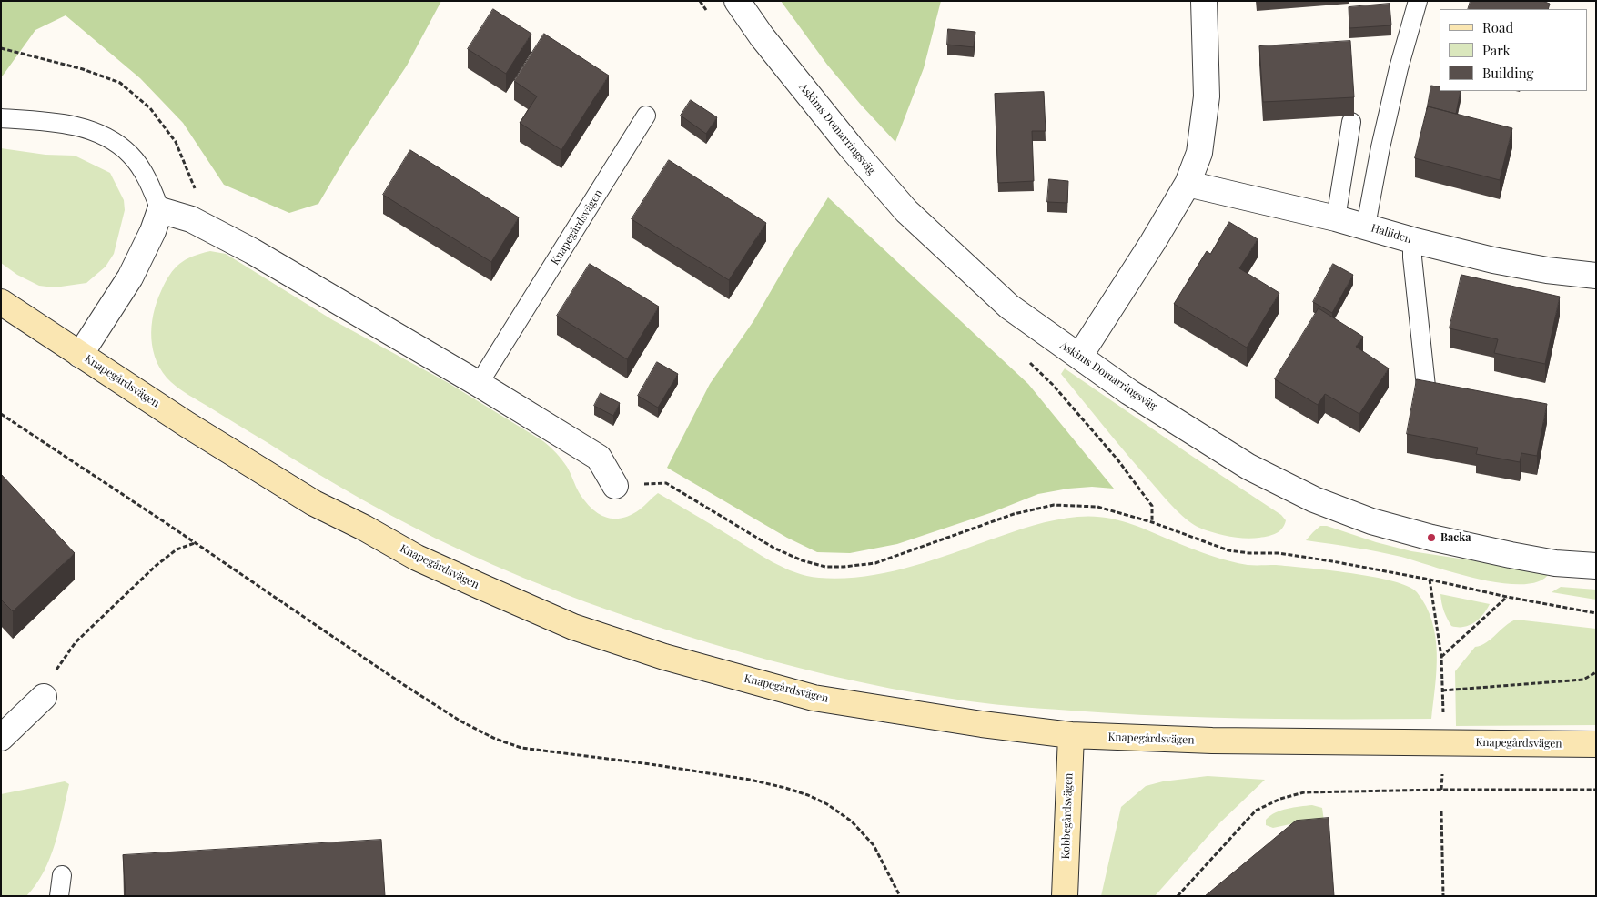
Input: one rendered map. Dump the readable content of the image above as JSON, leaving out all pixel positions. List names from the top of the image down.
{
  "streets": {
    "street": [
      "Askims Domarringsväg",
      "Knapegårdsvägen",
      "Halliden",
      "Kobbegårdsvägen"
    ]
  },
  "crossings": [
    ["Knapegårdsvägen", "Kobbegårdsvägen"]
  ],
  "places": ["Backa"],
  "legend": ["Road", "Park", "Building"]
}
